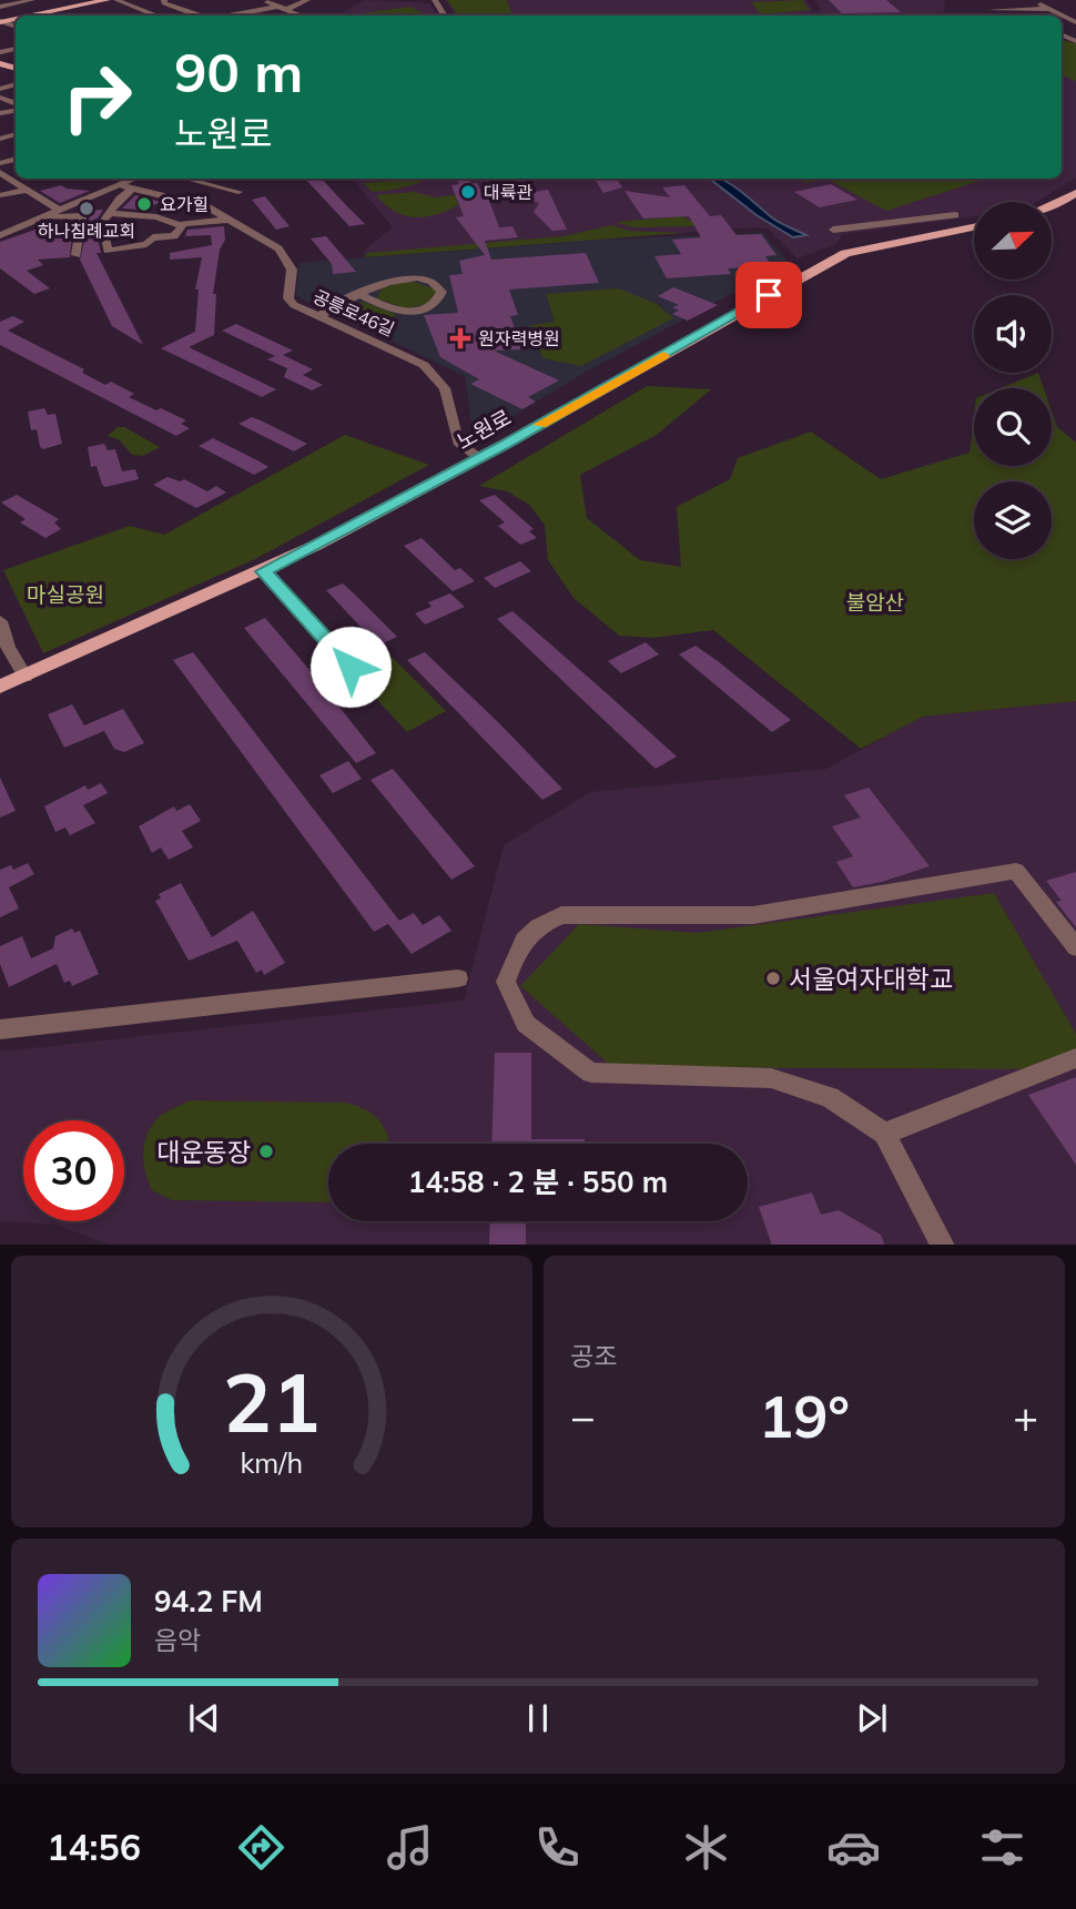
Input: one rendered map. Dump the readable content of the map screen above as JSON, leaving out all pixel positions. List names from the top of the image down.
{
  "streets": {
    "main road": ["노원로"],
    "street": ["공릉로46길"]
  },
  "crossings": [
    ["공릉로46길", "노원로"]
  ],
  "parks": ["마실공원", "불암산"],
  "places": {
    "other": [
      "대륙관",
      "요가힐",
      "하나침례교회",
      "서울여자대학교",
      "대운동장"
    ],
    "health": ["원자력병원"]
  },
  "north": "top right",
  "page": {
    "turn": ["90 m", "노원로"],
    "limit": "30",
    "trip": "14:58 · 2 분 · 550 m",
    "tile": "공조",
    "heat": ["−", "19°", "+"],
    "song": ["94.2 FM", "음악"],
    "tabs": "14:56",
    "gauge": ["21", "km/h"]
  }
}
